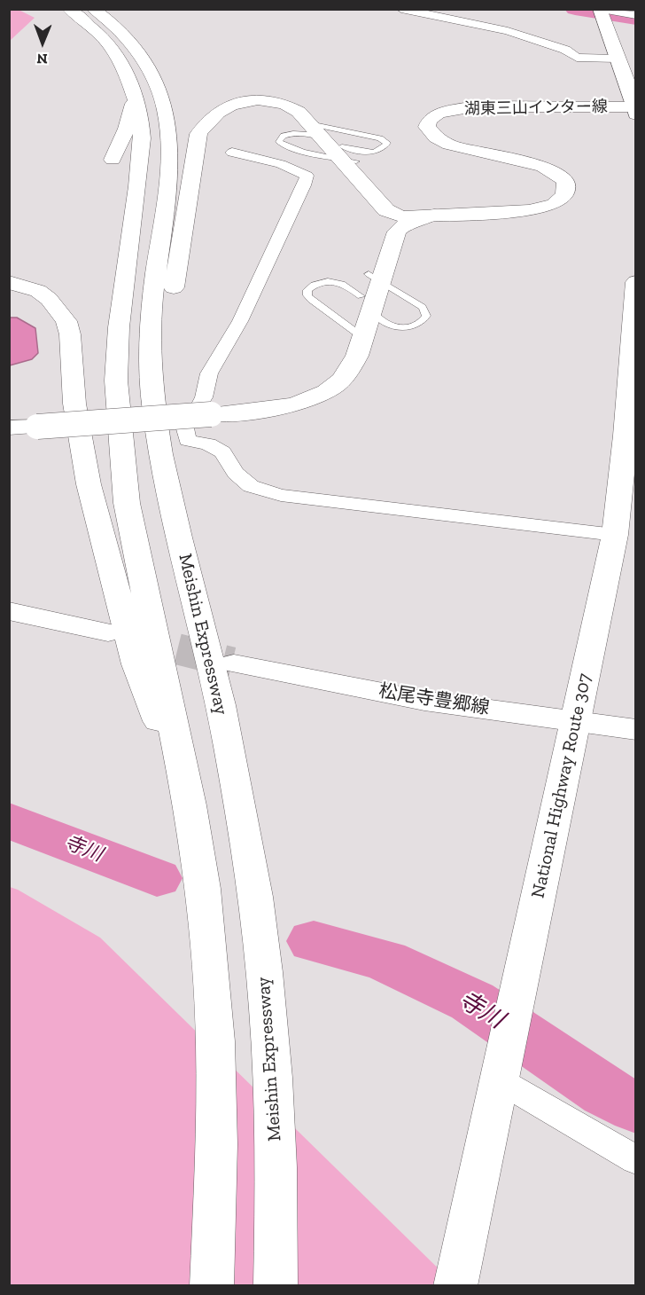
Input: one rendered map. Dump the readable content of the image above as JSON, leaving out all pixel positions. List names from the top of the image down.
{
  "streets": {
    "main road": [
      "湖東三山インター線",
      "Meishin Expressway",
      "松尾寺豊郷線",
      "National Highway Route 307"
    ]
  },
  "crossings": [
    ["松尾寺豊郷線", "National Highway Route 307"]
  ],
  "water": ["寺川"],
  "north": "bottom"
}
